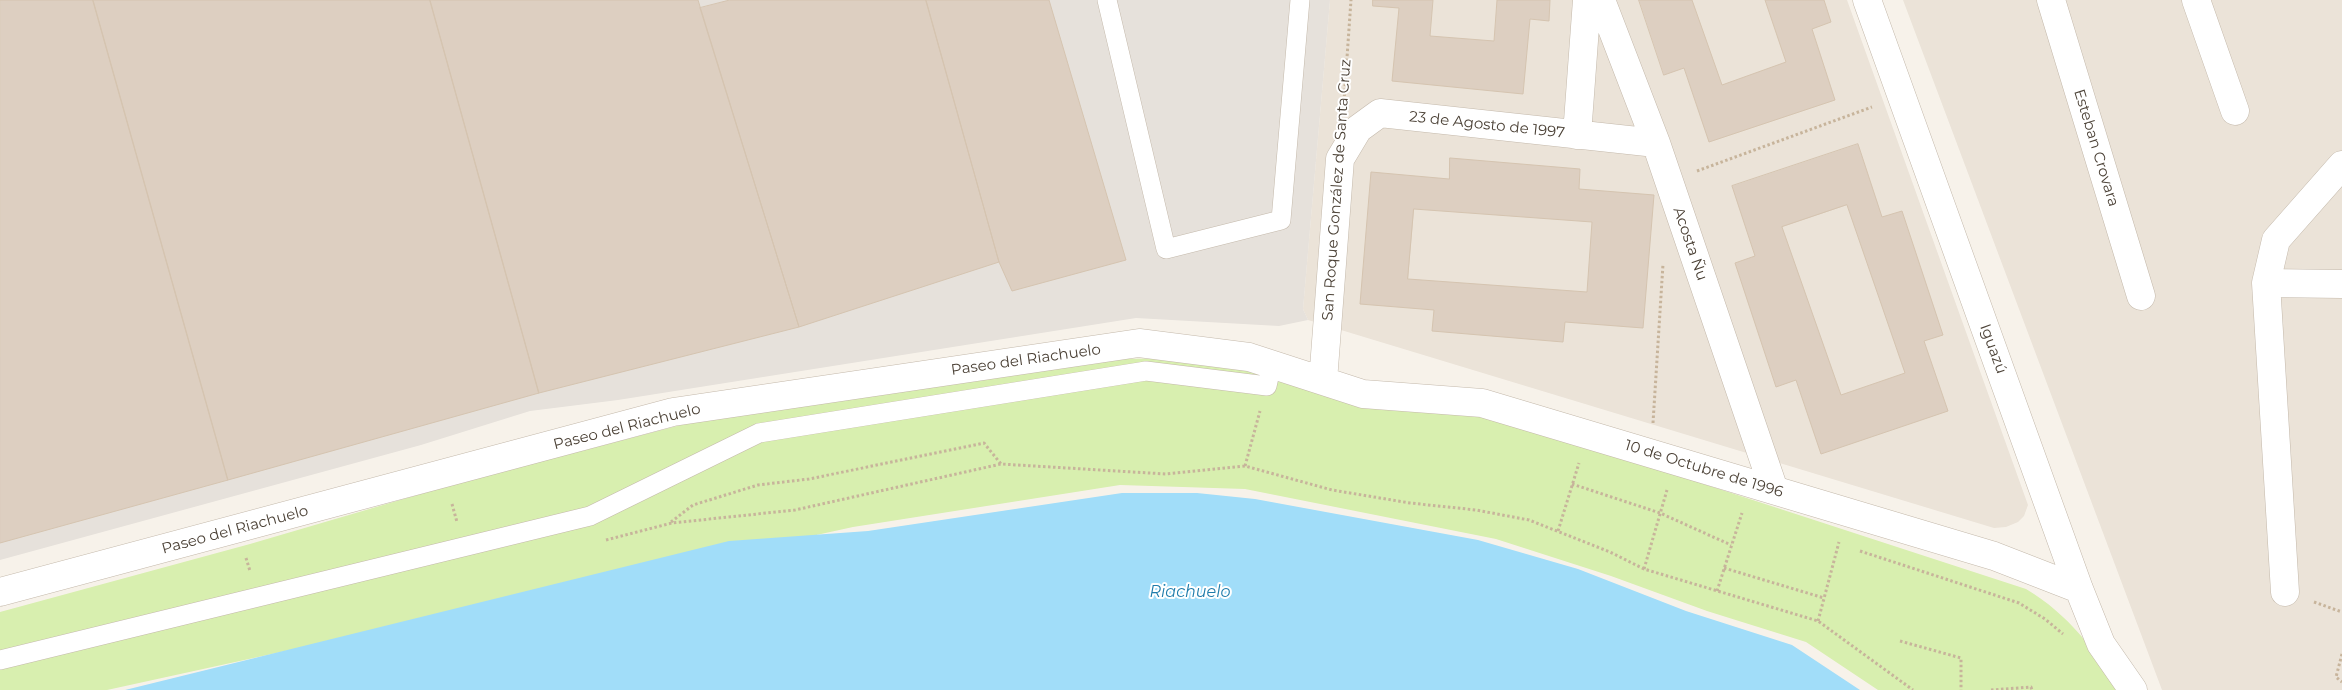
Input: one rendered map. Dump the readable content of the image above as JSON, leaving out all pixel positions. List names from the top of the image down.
{
  "streets": {
    "street": [
      "23 de Agosto de 1997",
      "Esteban Crovara",
      "San Roque González de Santa Cruz",
      "Acosta Ñu",
      "Iguazú",
      "Paseo del Riachuelo",
      "10 de Octubre de 1996"
    ]
  },
  "crossings": [
    ["23 de Agosto de 1997", "San Roque González de Santa Cruz"],
    ["23 de Agosto de 1997", "Acosta Ñu"],
    ["San Roque González de Santa Cruz", "Paseo del Riachuelo"],
    ["San Roque González de Santa Cruz", "10 de Octubre de 1996"],
    ["Acosta Ñu", "10 de Octubre de 1996"],
    ["Iguazú", "10 de Octubre de 1996"],
    ["Paseo del Riachuelo", "10 de Octubre de 1996"]
  ],
  "water": ["Riachuelo"]
}
